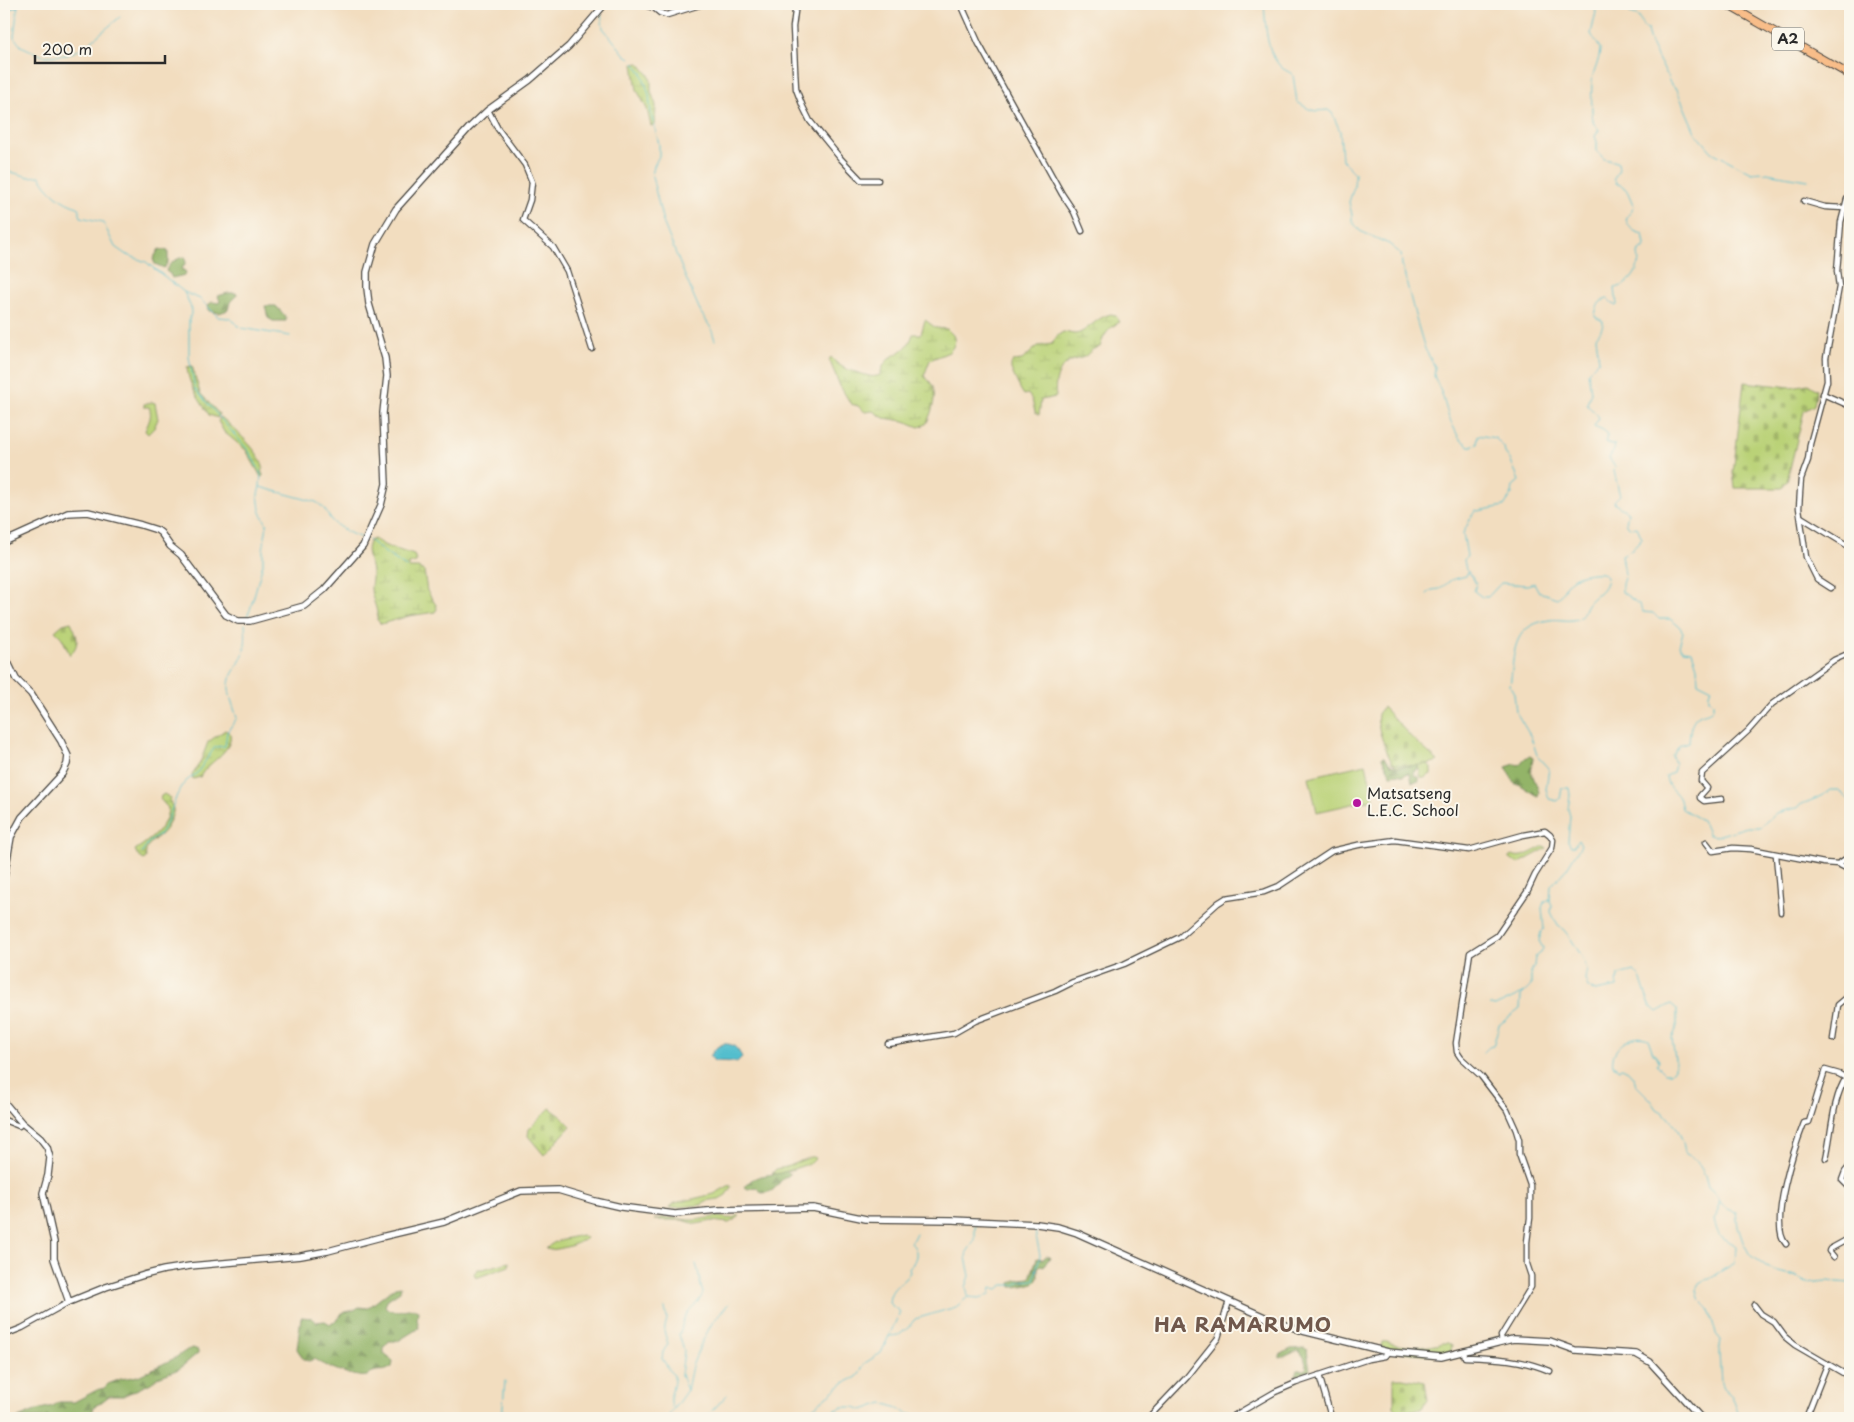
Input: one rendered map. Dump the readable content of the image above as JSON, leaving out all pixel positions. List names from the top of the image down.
{
  "streets": {
    "main road": ["A2"]
  },
  "districts": ["HA RAMARUMO"],
  "places": ["Matsatseng L.E.C. School"],
  "scale_bar": "200 m"
}
